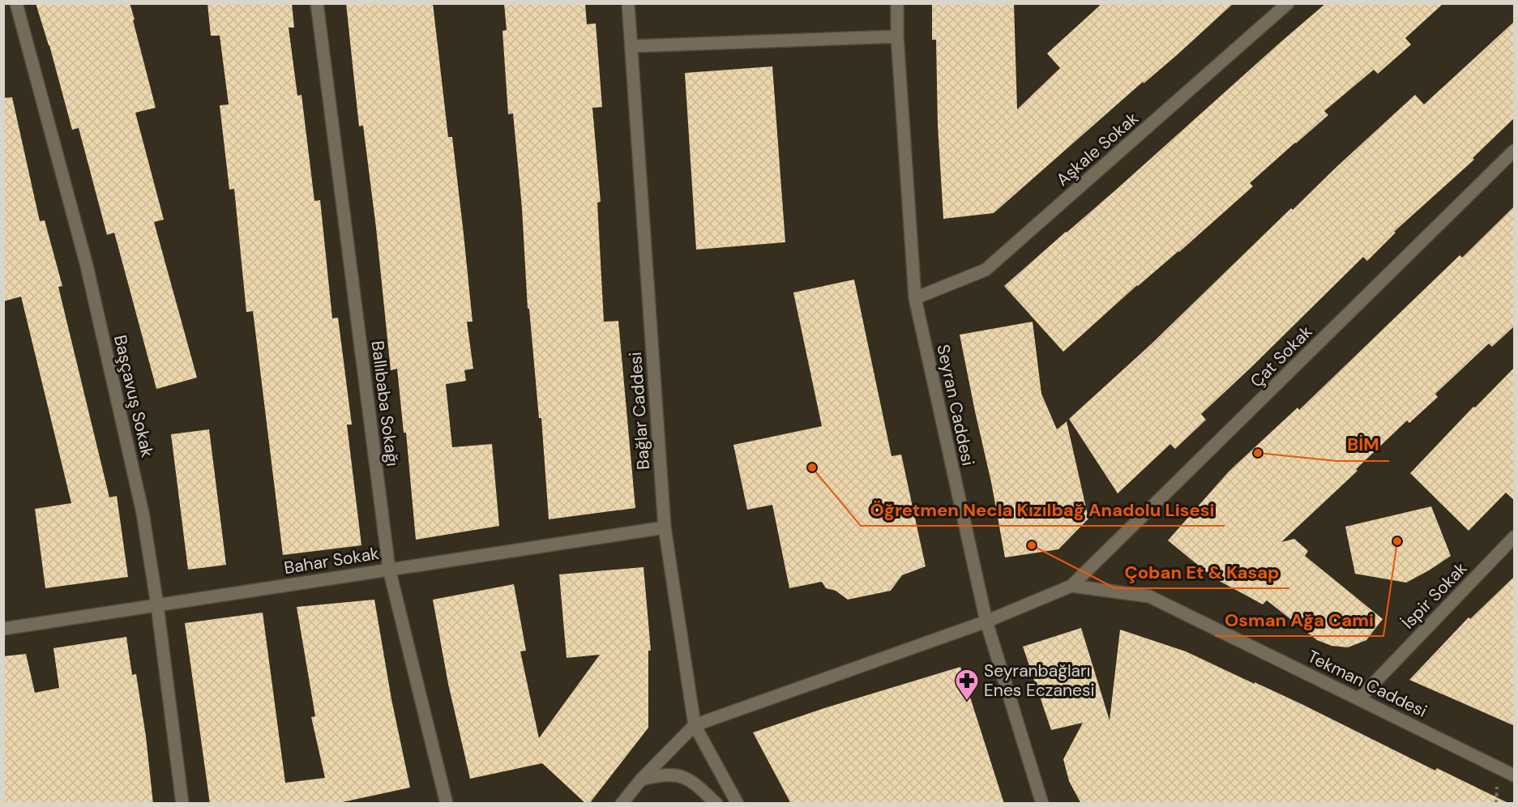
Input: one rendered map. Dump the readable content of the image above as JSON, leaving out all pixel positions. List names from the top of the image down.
{
  "streets": {
    "street": [
      "Aşkale Sokak",
      "Çat Sokak",
      "Başçavuş Sokak",
      "Ballıbaba Sokağı",
      "Seyran Caddesi",
      "Bağlar Caddesi",
      "Bahar Sokak",
      "İspir Sokak",
      "Tekman Caddesi"
    ]
  },
  "crossings": [
    ["Aşkale Sokak", "Seyran Caddesi"],
    ["Çat Sokak", "Tekman Caddesi"],
    ["Başçavuş Sokak", "Bahar Sokak"],
    ["Ballıbaba Sokağı", "Bahar Sokak"],
    ["Bağlar Caddesi", "Bahar Sokak"],
    ["İspir Sokak", "Tekman Caddesi"]
  ],
  "places": {
    "other": [
      "BİM",
      "Öğretmen Necla Kızılbağ Anadolu Lisesi",
      "Osman Ağa Cami",
      "Çoban Et & Kasap"
    ],
    "pharmacy": ["Seyranbağları Enes Eczanesi"]
  }
}
